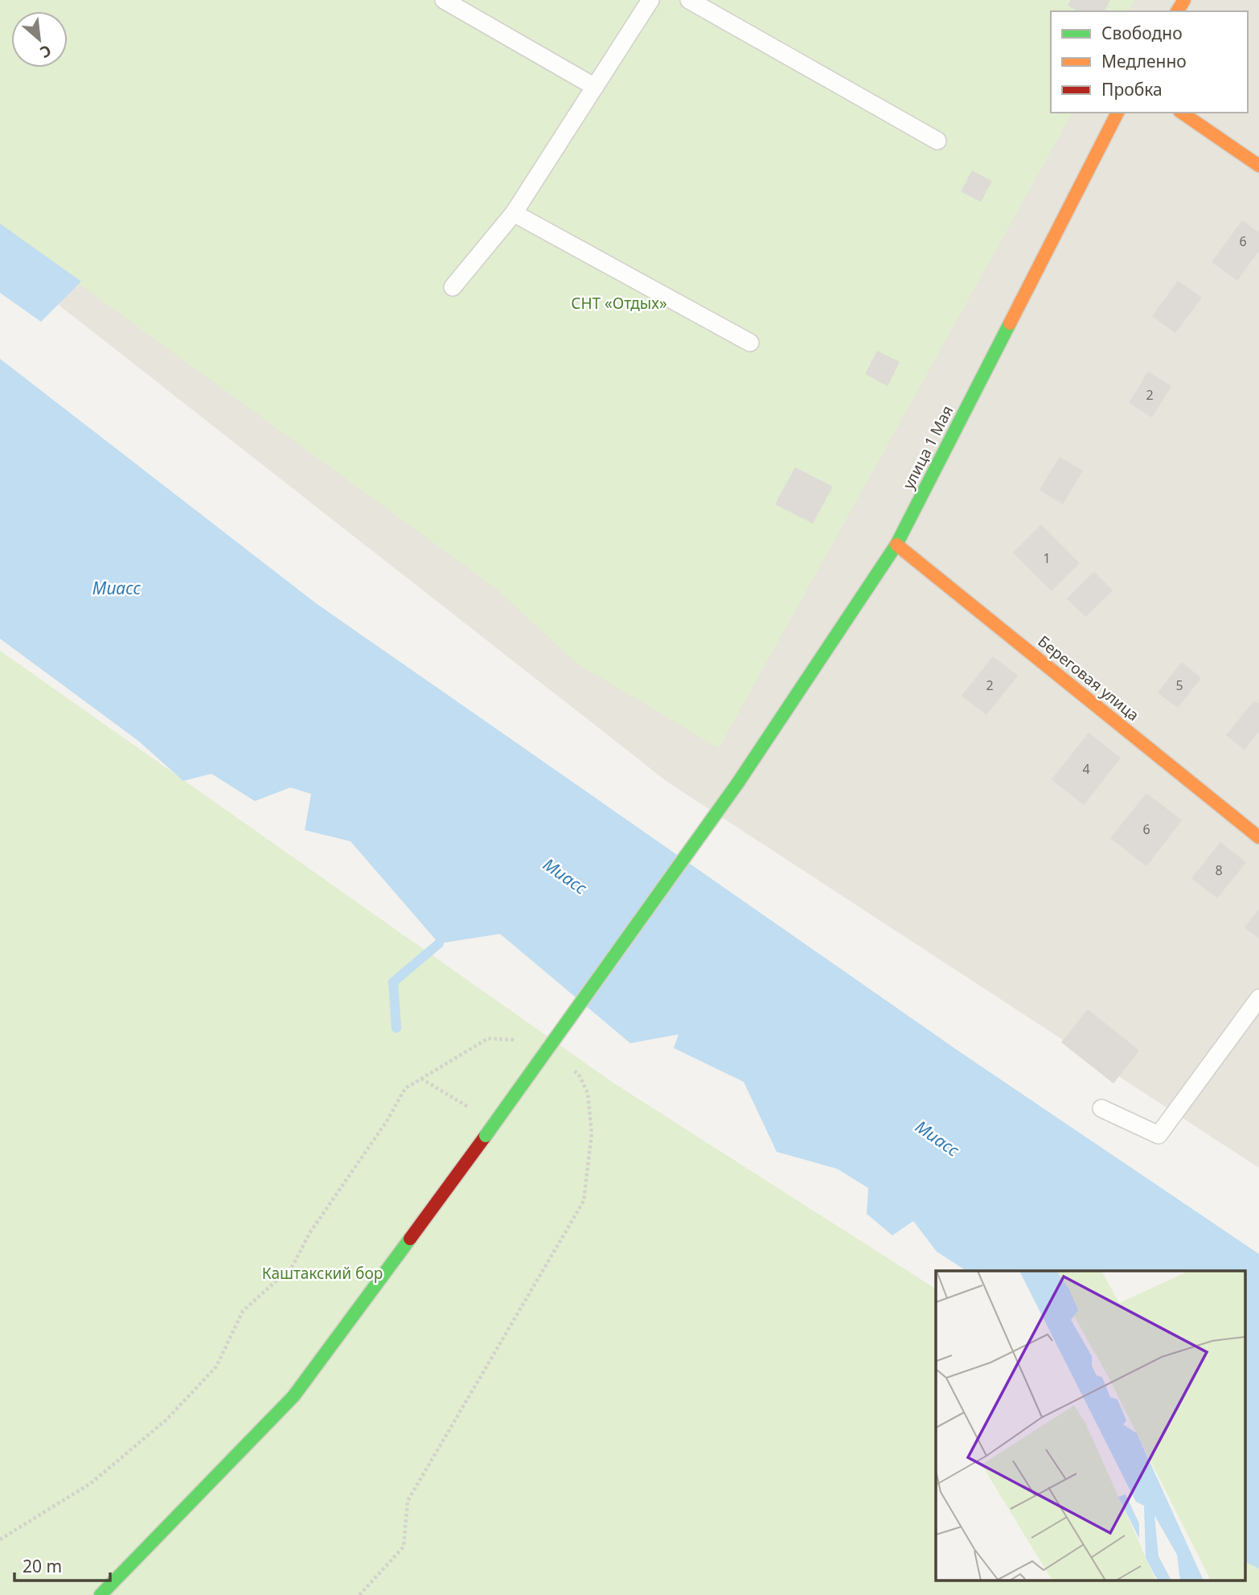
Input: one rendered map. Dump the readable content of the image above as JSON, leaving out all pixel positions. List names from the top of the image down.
{
  "streets": {
    "main road": ["улица 1 Мая", "Береговая улица"]
  },
  "crossings": [
    ["улица 1 Мая", "Береговая улица"]
  ],
  "water": ["Миасс"],
  "parks": ["СНТ «Отдых»", "Каштакский бор"],
  "house_numbers": [
    "6",
    "2",
    "1",
    "2",
    "5",
    "4",
    "6",
    "8"
  ],
  "legend": ["Свободно", "Медленно", "Пробка"],
  "scale_bar": "20 m",
  "north": "bottom right"
}
